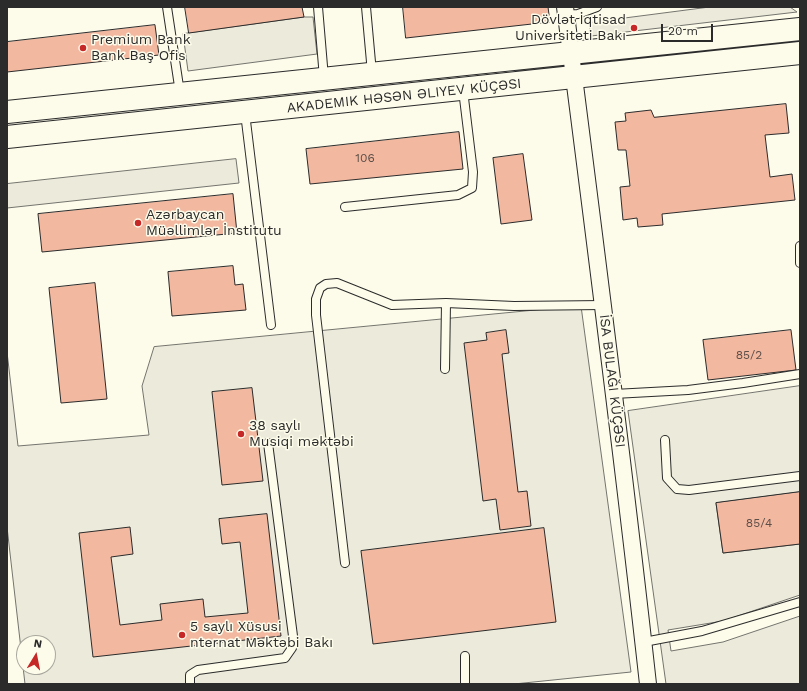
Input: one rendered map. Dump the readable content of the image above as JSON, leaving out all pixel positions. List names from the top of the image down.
{
  "streets": {
    "main road": ["AKADEMIK HƏSƏN ƏLIYEV KÜÇƏSI"]
  },
  "places": [
    "Dövlət İqtisad Universiteti Bakı",
    "Premium Bank Bank Baş Ofis",
    "Azərbaycan Müəllimlər İnstitutu",
    "38 saylı Musiqi məktəbi",
    "5 saylı Xüsusi nternat Məktəbi Bakı"
  ],
  "house_numbers": ["106", "85/2", "85/4"],
  "scale_bar": "20 m",
  "north": "top"
}
